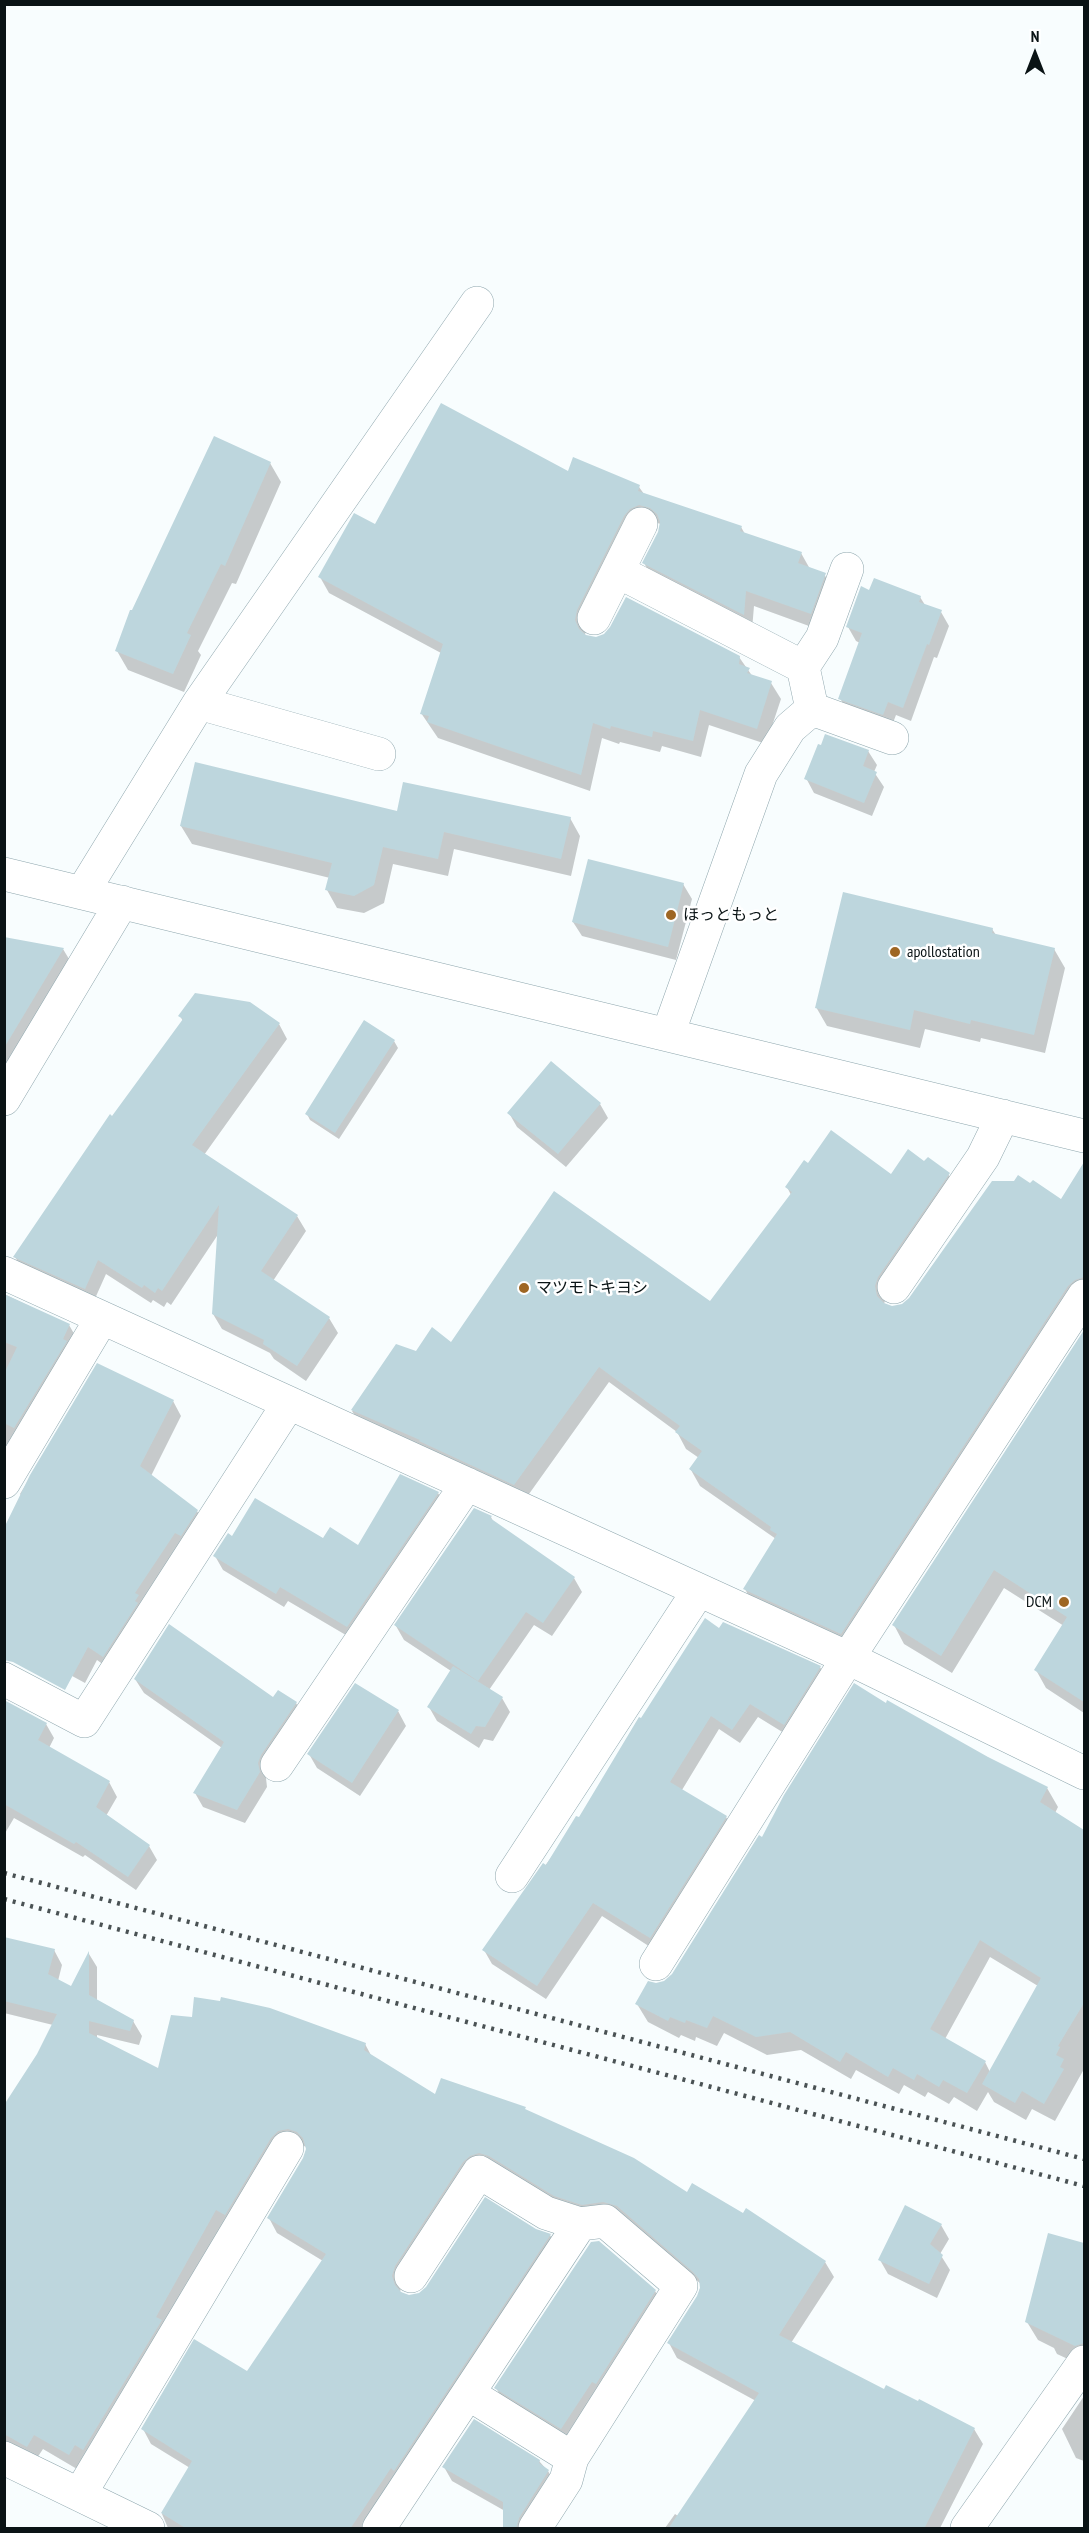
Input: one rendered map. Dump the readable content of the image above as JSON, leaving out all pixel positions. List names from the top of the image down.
{
  "places": [
    "ほっともっと",
    "apollostation",
    "マツモトキヨシ",
    "DCM"
  ],
  "north": "top"
}
